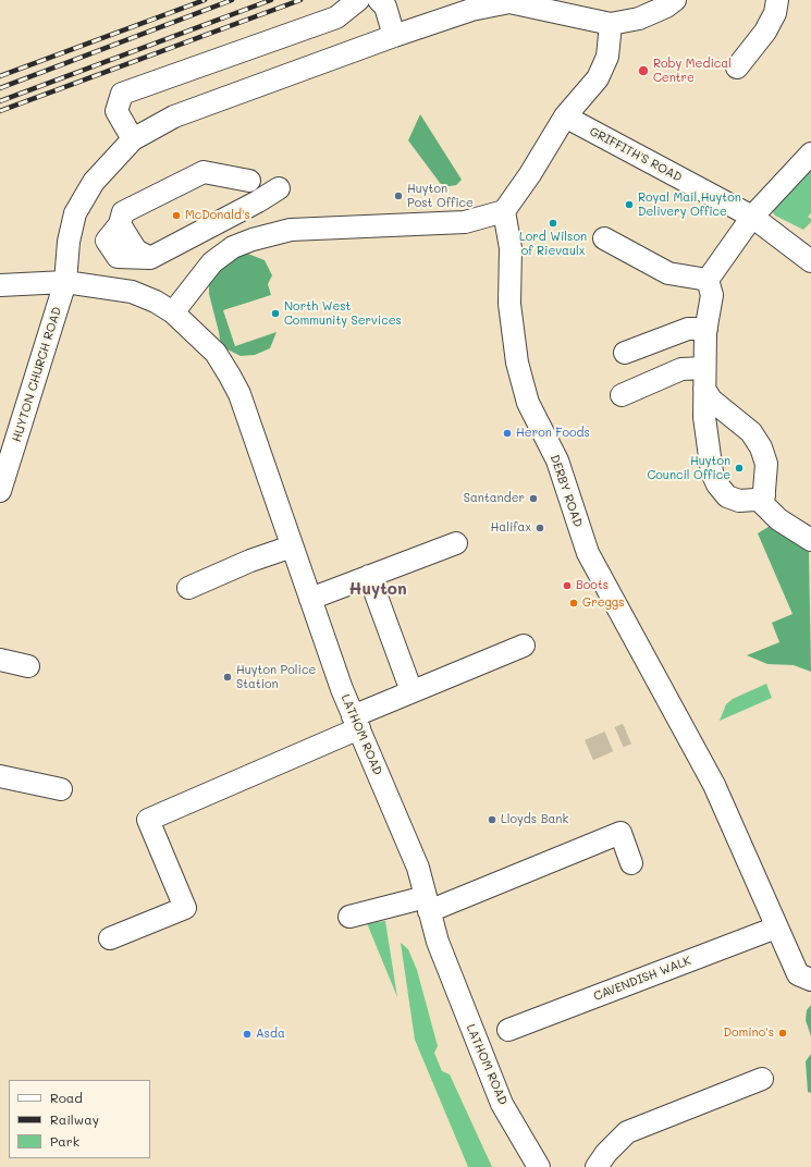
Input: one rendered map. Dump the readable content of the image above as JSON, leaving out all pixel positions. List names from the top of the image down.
{
  "streets": {
    "street": [
      "GRIFFITH'S ROAD",
      "HUYTON CHURCH ROAD",
      "DERBY ROAD",
      "LATHOM ROAD",
      "CAVENDISH WALK"
    ]
  },
  "crossings": [
    ["HUYTON CHURCH ROAD", "LATHOM ROAD"],
    ["DERBY ROAD", "CAVENDISH WALK"]
  ],
  "districts": ["Huyton"],
  "places": [
    "Roby Medical Centre",
    "Huyton Post Office",
    "Royal Mail Huyton Delivery Office",
    "McDonald's",
    "Lord Wilson of Rievaulx",
    "North West Community Services",
    "Heron Foods",
    "Huyton Council Office",
    "Santander",
    "Halifax",
    "Boots",
    "Greggs",
    "Huyton Police Station",
    "Lloyds Bank",
    "Domino's",
    "Asda"
  ],
  "legend": ["Road", "Railway", "Park"]
}
